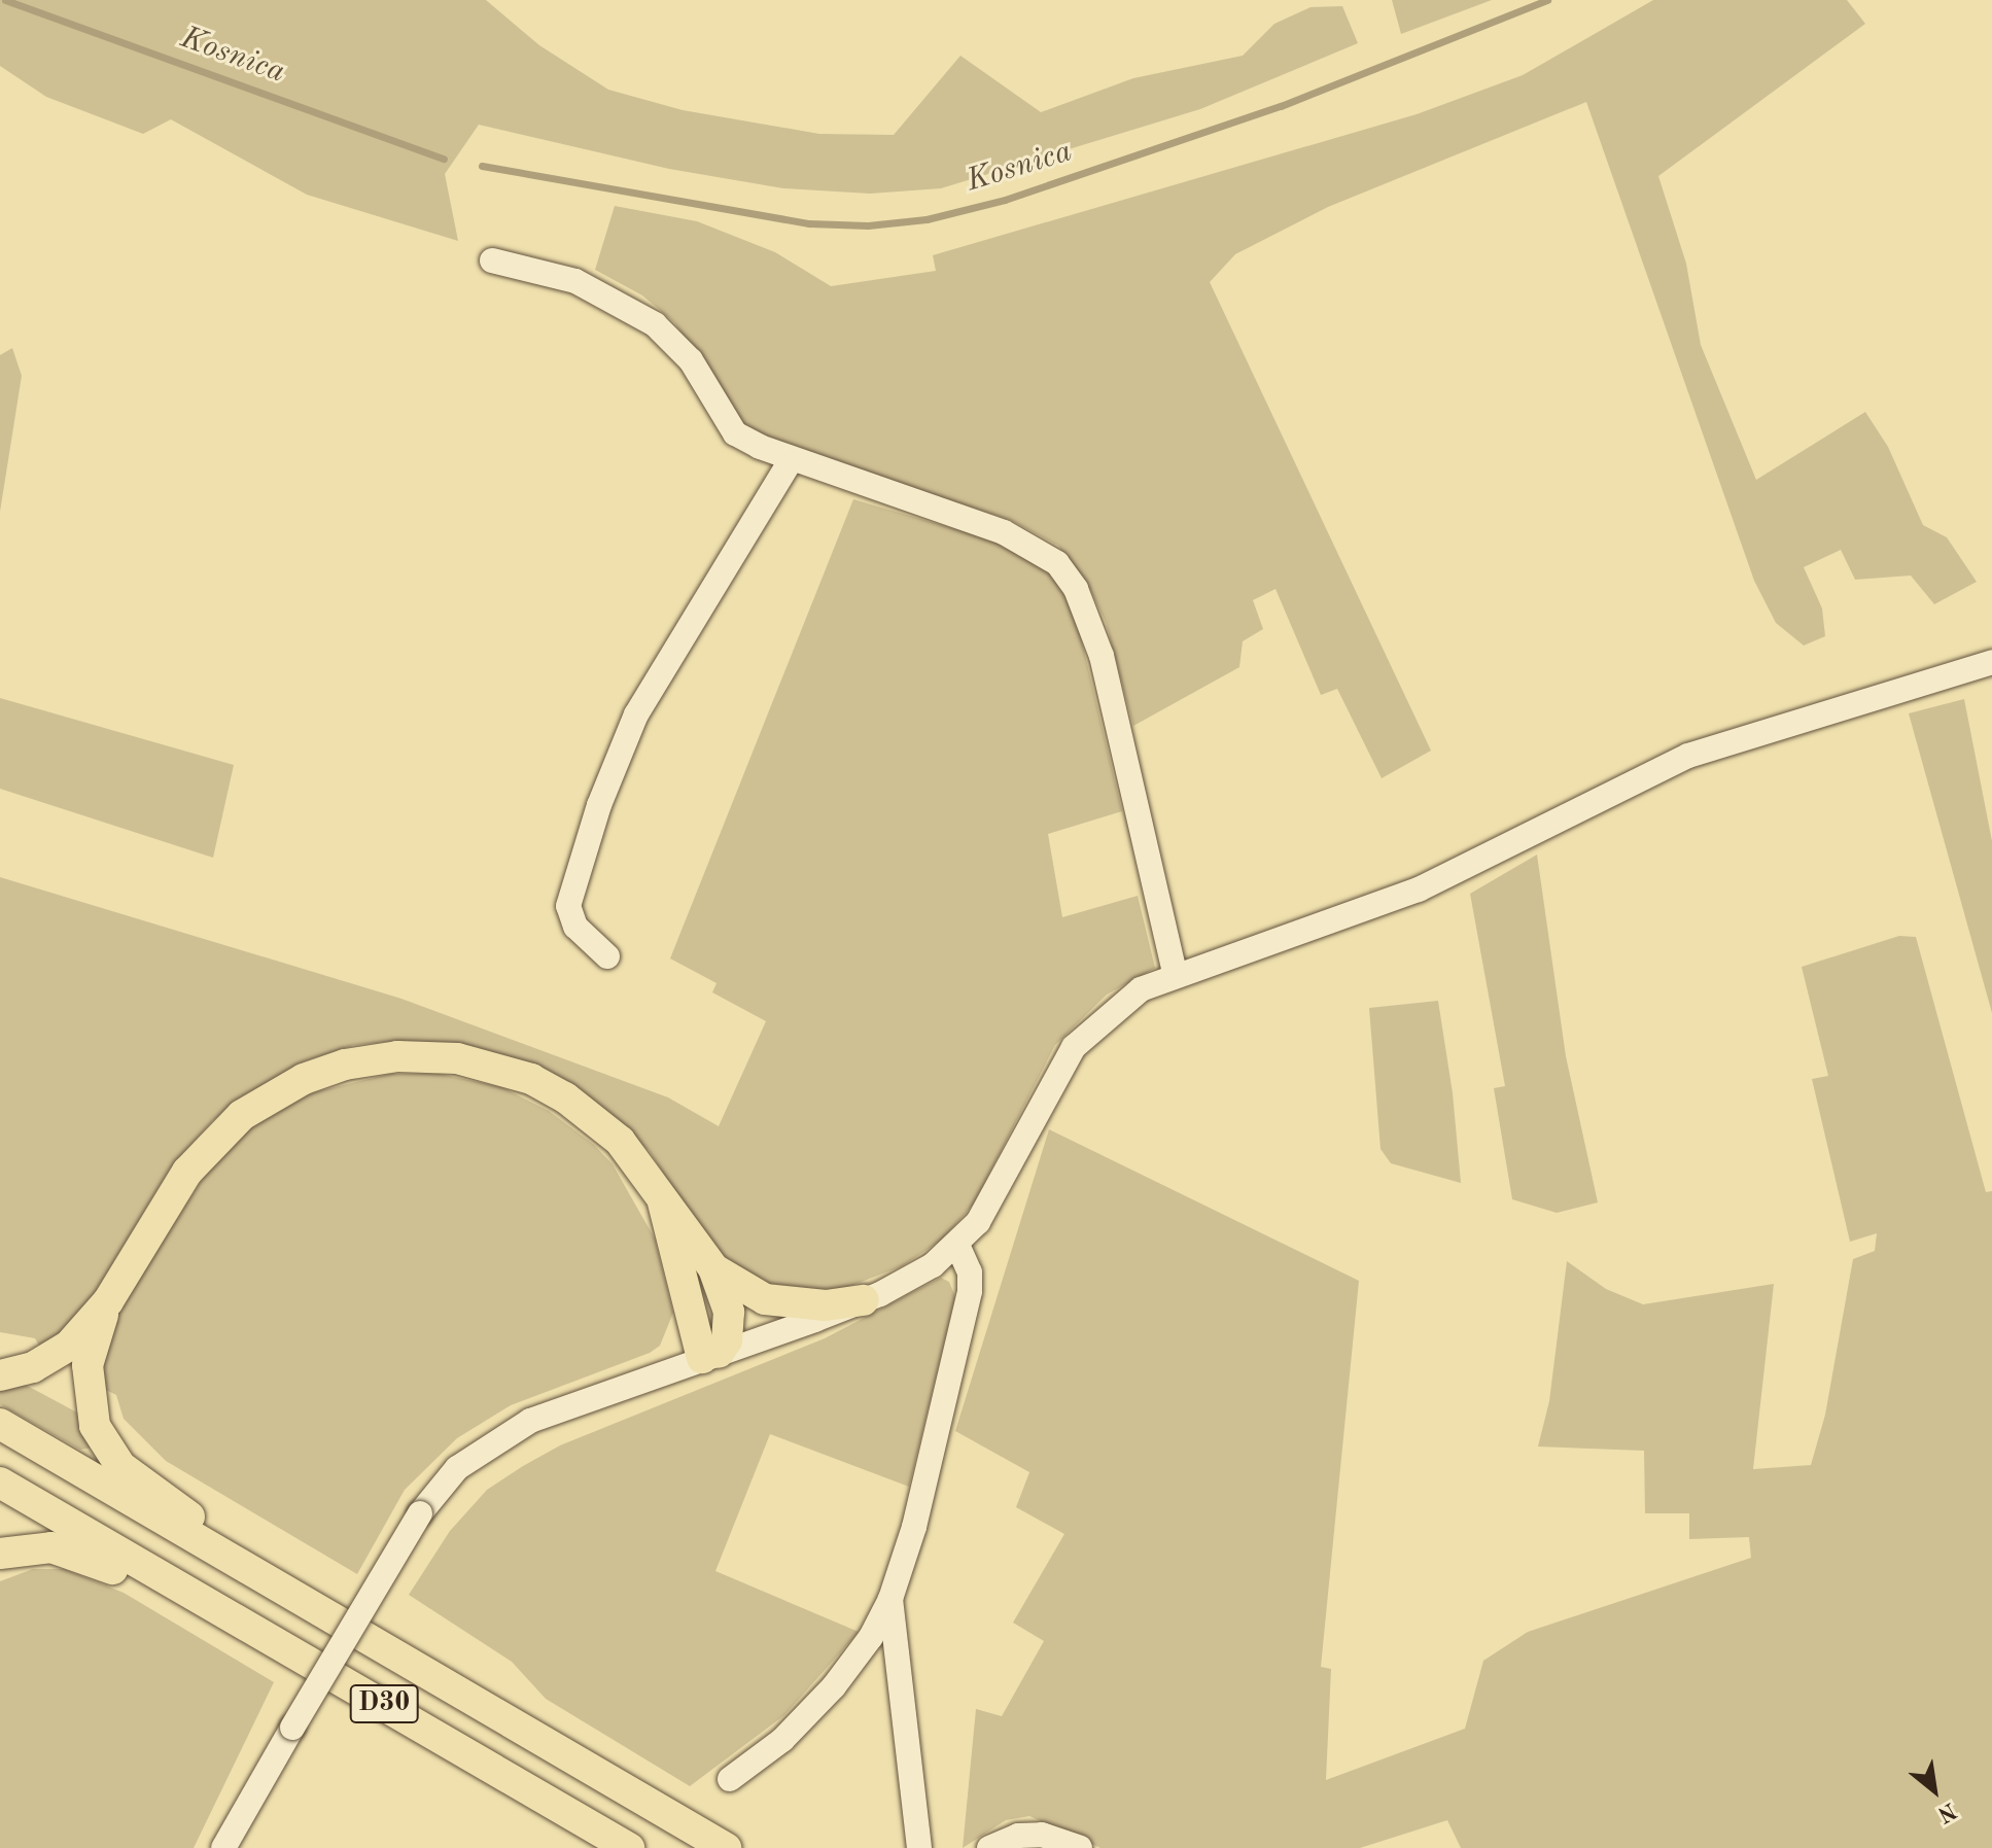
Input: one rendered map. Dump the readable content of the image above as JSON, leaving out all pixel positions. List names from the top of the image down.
{
  "streets": {
    "main road": ["D30"]
  },
  "water": ["Kosnica"],
  "north": "bottom right"
}
